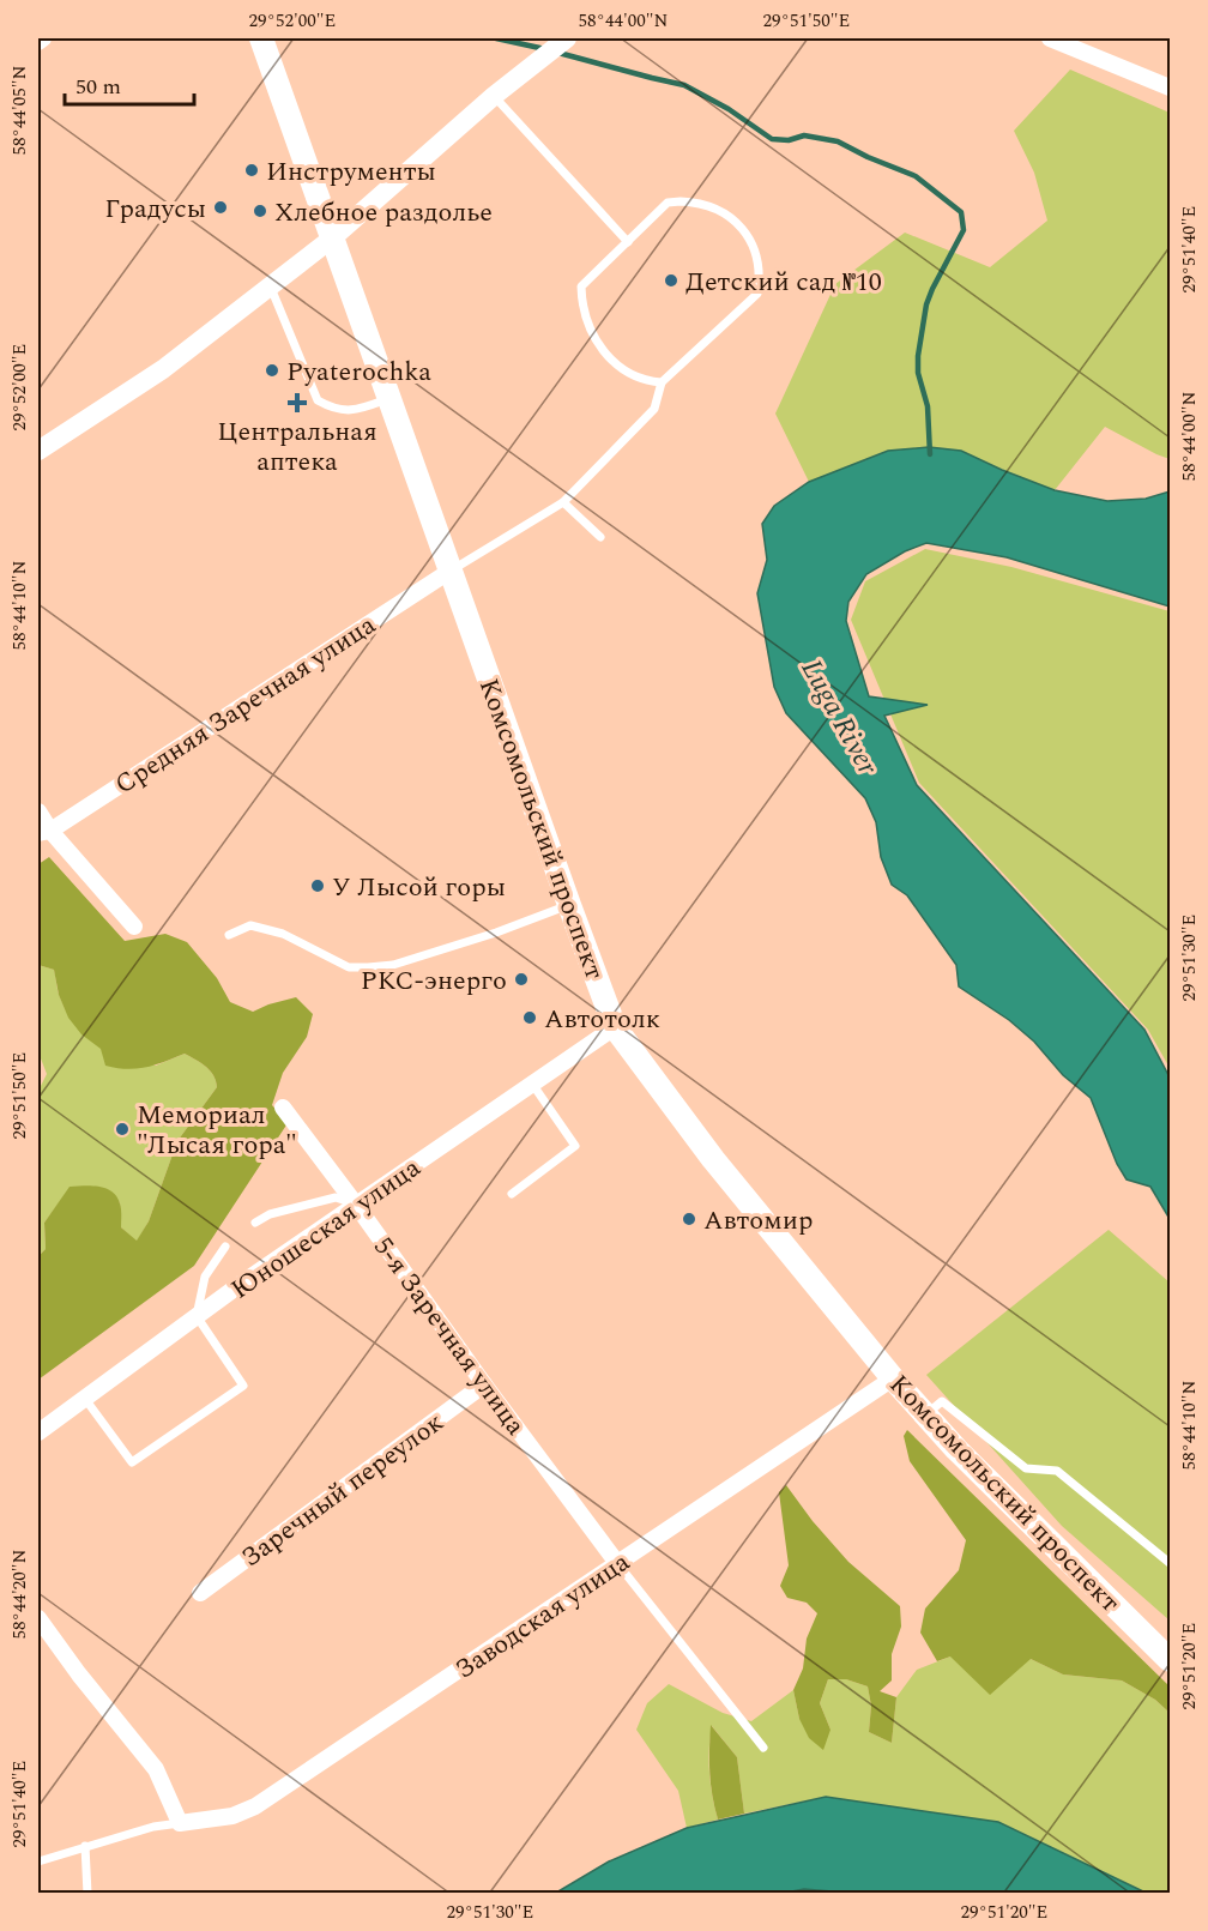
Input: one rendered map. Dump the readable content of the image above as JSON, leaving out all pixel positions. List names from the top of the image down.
{
  "streets": {
    "main road": ["Комсомольский проспект"],
    "street": [
      "Средняя Заречная улица",
      "Юношеская улица",
      "5-я Заречная улица",
      "Заречный переулок",
      "Заводская улица"
    ]
  },
  "crossings": [
    ["Средняя Заречная улица", "Комсомольский проспект"],
    ["Комсомольский проспект", "Юношеская улица"],
    ["Комсомольский проспект", "Заводская улица"],
    ["Юношеская улица", "5-я Заречная улица"],
    ["5-я Заречная улица", "Заречный переулок"],
    ["5-я Заречная улица", "Заводская улица"]
  ],
  "water": ["Luga River"],
  "places": {
    "other": [
      "Инструменты",
      "Градусы",
      "Хлебное раздолье",
      "Детский сад №10",
      "Pyaterochka",
      "У Лысой горы",
      "РКС-энерго",
      "Автотолк",
      "Мемориал \"Лысая гора\"",
      "Автомир"
    ],
    "health": ["Центральная аптека"]
  },
  "scale_bar": "50 m",
  "coordinates": [
    "29°52'00\"E",
    "58°44'00\"N",
    "29°51'50\"E",
    "58°44'05\"N",
    "29°51'40\"E",
    "58°44'10\"N",
    "29°51'30\"E",
    "58°44'20\"N",
    "29°51'20\"E"
  ]
}
